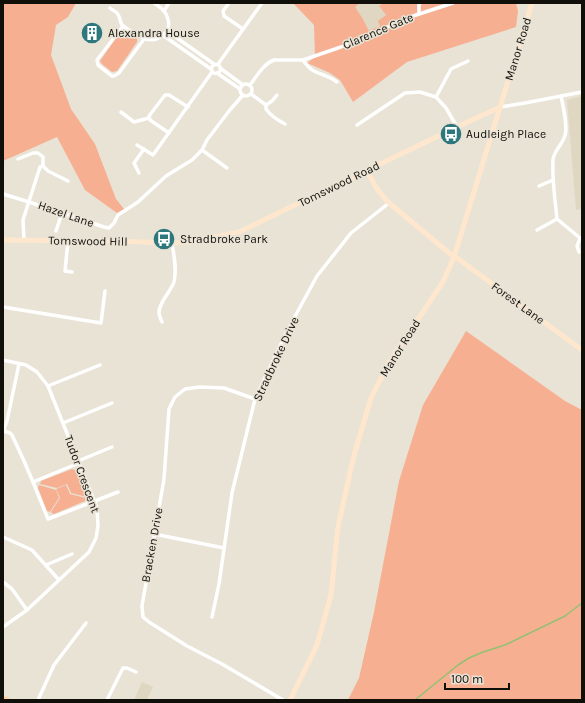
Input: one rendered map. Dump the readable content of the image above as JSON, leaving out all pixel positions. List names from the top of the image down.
{
  "streets": {
    "street": [
      "Clarence Gate",
      "Manor Road",
      "Tomswood Road",
      "Hazel Lane",
      "Tomswood Hill",
      "Forest Lane",
      "Stradbroke Drive",
      "Tudor Crescent",
      "Bracken Drive"
    ]
  },
  "crossings": [
    ["Manor Road", "Tomswood Road"],
    ["Manor Road", "Forest Lane"],
    ["Tomswood Road", "Tomswood Hill"],
    ["Tomswood Road", "Forest Lane"],
    ["Forest Lane", "Stradbroke Drive"],
    ["Stradbroke Drive", "Bracken Drive"]
  ],
  "places": {
    "building": ["Alexandra House"],
    "bus stop": ["Audleigh Place", "Stradbroke Park"]
  },
  "scale_bar": "100 m"
}
